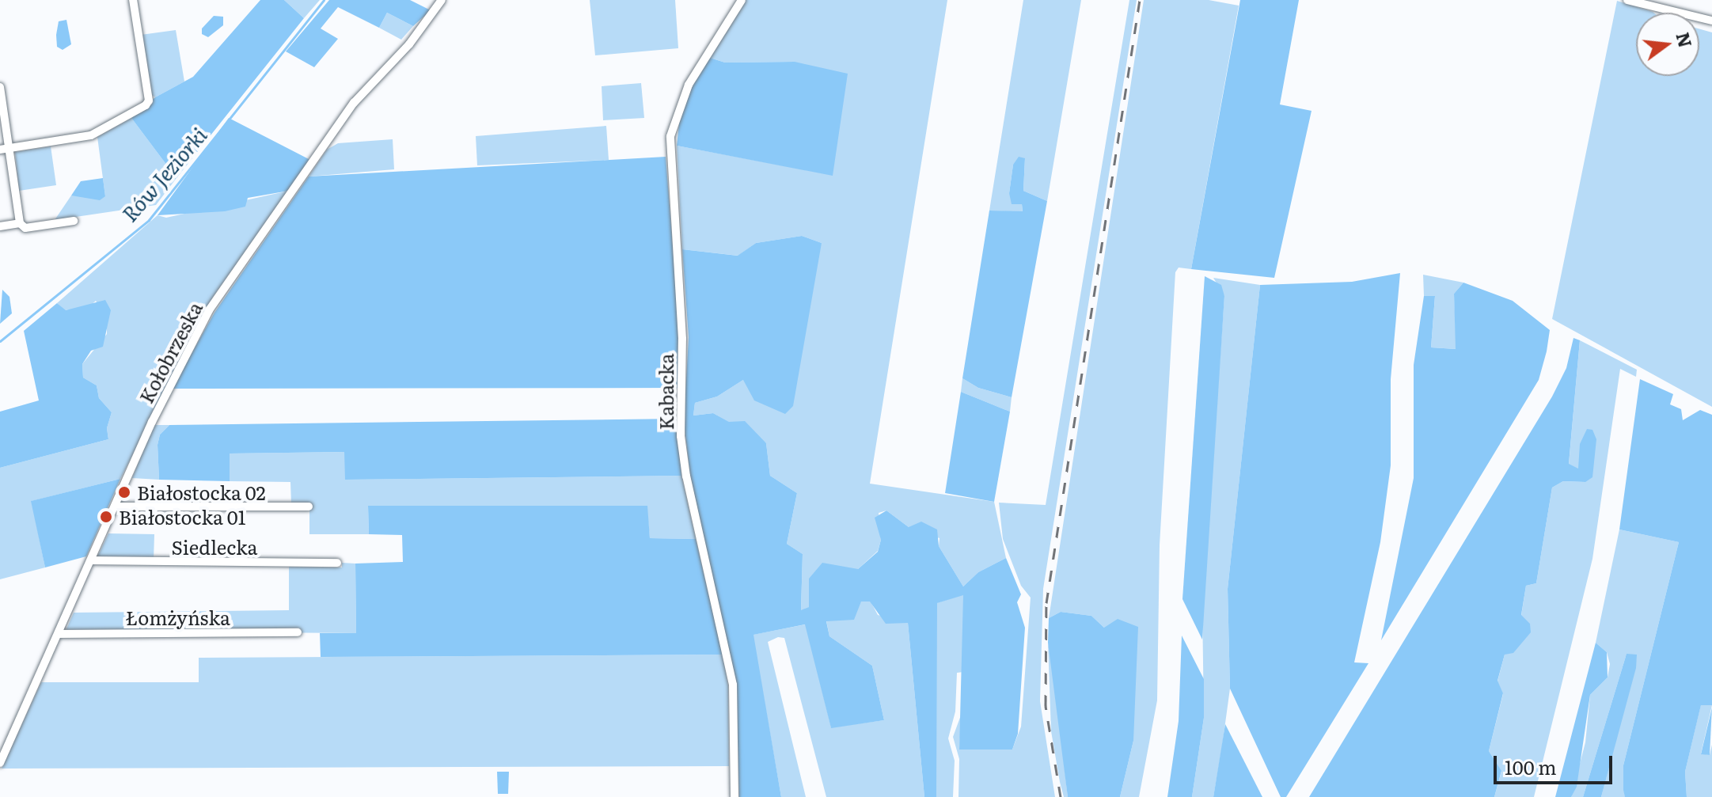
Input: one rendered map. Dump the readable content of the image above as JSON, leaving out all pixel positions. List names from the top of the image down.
{
  "streets": {
    "street": [
      "Kołobrzeska",
      "Kabacka",
      "Siedlecka",
      "Łomżyńska"
    ]
  },
  "crossings": [
    ["Kołobrzeska", "Siedlecka"],
    ["Kołobrzeska", "Łomżyńska"]
  ],
  "water": ["Rów Jeziorki"],
  "places": ["Białostocka 02", "Białostocka 01"],
  "scale_bar": "100 m",
  "north": "right"
}
